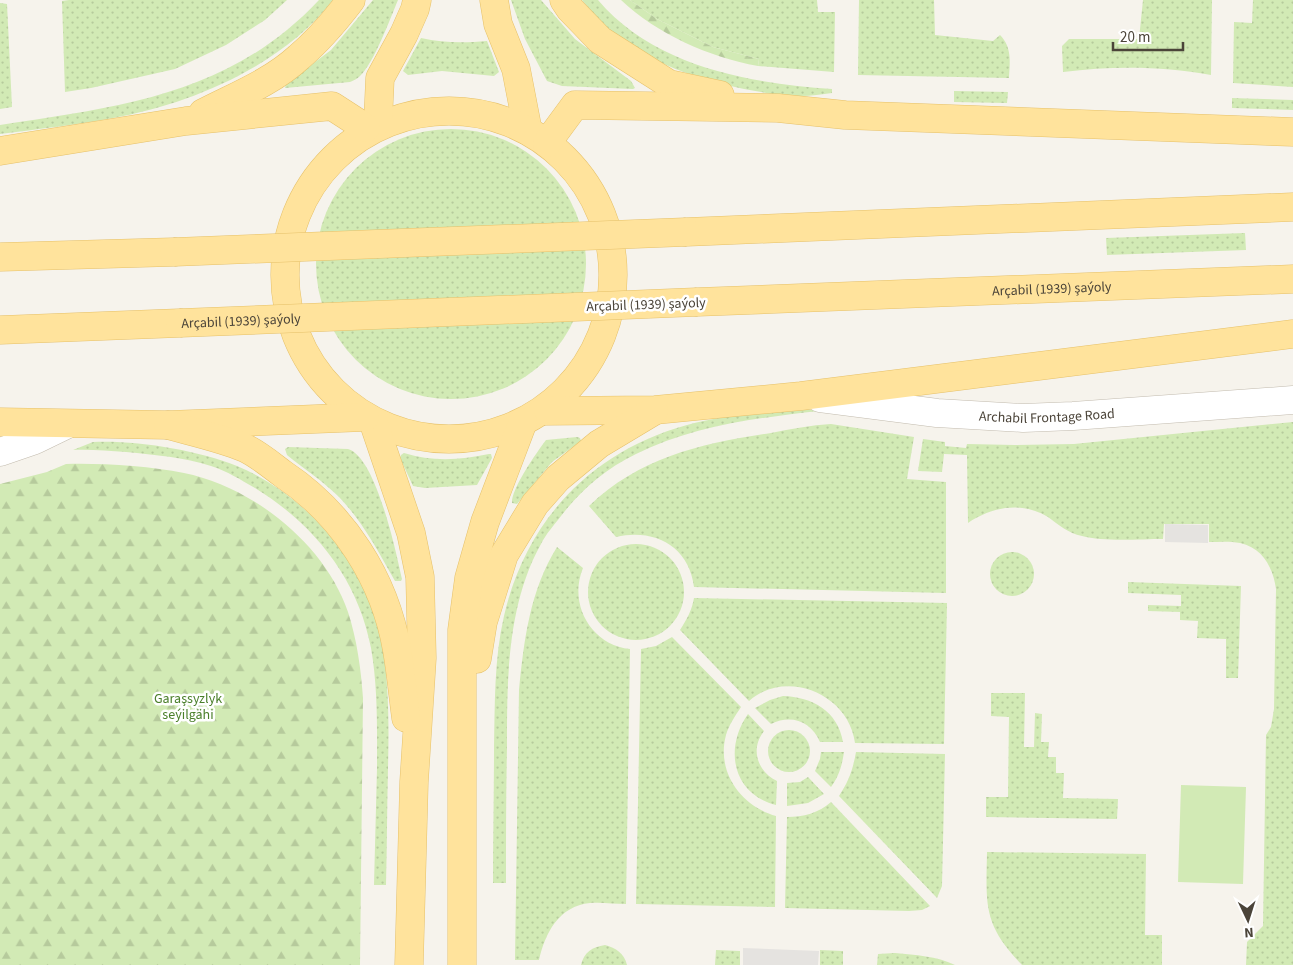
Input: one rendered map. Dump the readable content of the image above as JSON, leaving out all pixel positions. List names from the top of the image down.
{
  "streets": {
    "main road": ["Arçabil (1939) şaýoly"],
    "street": ["Archabil Frontage Road"]
  },
  "parks": ["Garaşsyzlyk seýilgähi"],
  "scale_bar": "20 m",
  "north": "bottom"
}
